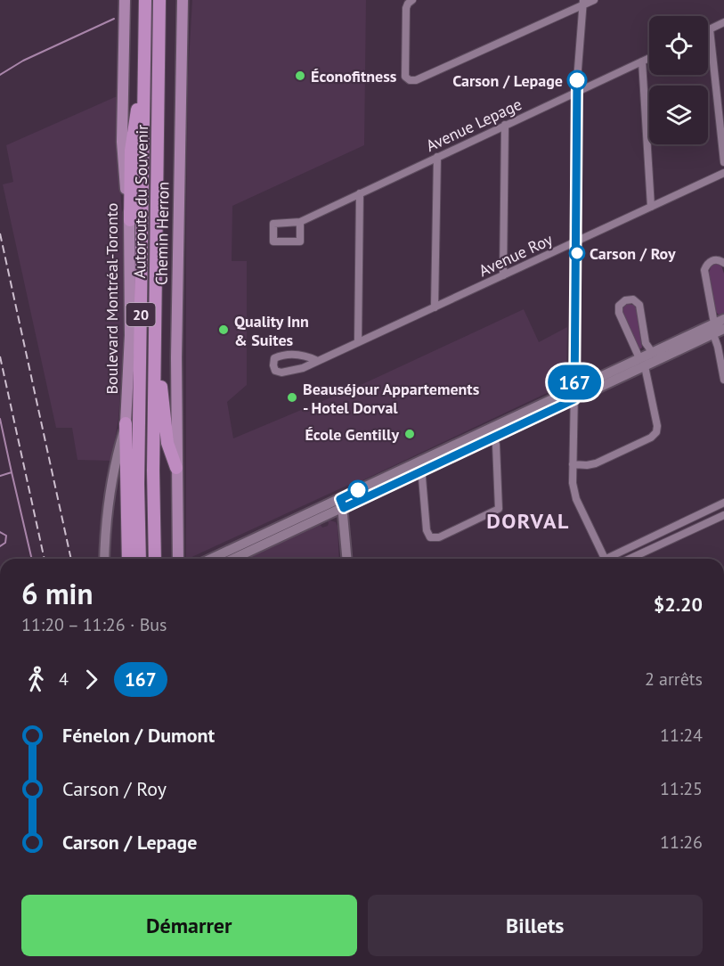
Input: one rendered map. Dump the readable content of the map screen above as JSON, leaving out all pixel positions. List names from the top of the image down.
{
  "streets": {
    "highway": ["Autoroute du Souvenir", "20"],
    "main road": ["Chemin Herron", "Boulevard Montréal-Toronto"],
    "street": ["Avenue Lepage", "Avenue Roy"]
  },
  "districts": ["DORVAL"],
  "places": [
    "Éconofitness",
    "Carson / Lepage",
    "Carson / Roy",
    "Quality Inn & Suites",
    "Beauséjour Appartements - Hotel Dorval",
    "École Gentilly"
  ],
  "lines": ["bus line 167"],
  "page": {
    "on_map": "167",
    "heading": ["6 min", "11:20 – 11:26 · Bus", "$2.20"],
    "legs": ["4", "167", "2 arrêts"],
    "list": [
      {
        "name": "Fénelon / Dumont",
        "value": "11:24"
      },
      {
        "name": "Carson / Roy",
        "value": "11:25"
      },
      {
        "name": "Carson / Lepage",
        "value": "11:26"
      }
    ],
    "buttons": ["Démarrer", "Billets"]
  }
}
